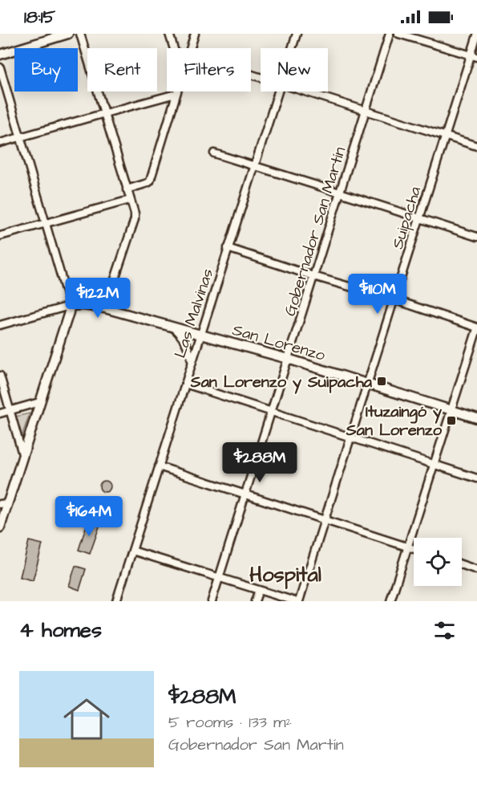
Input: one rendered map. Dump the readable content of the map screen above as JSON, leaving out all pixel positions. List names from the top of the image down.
{
  "streets": {
    "main road": ["San Lorenzo"],
    "street": ["Suipacha", "Gobernador San Martín", "Las Malvinas"]
  },
  "crossings": [
    ["Suipacha", "San Lorenzo"],
    ["Gobernador San Martín", "San Lorenzo"],
    ["Las Malvinas", "San Lorenzo"]
  ],
  "districts": ["Hospital"],
  "places": {
    "transit": ["San Lorenzo y Suipacha", "Ituzaingó y San Lorenzo"]
  },
  "page": {
    "status": "18:15",
    "chip": [
      "Buy",
      "Rent",
      "Filters",
      "New"
    ],
    "price": [
      "$110M",
      "$122M",
      "$288M",
      "$164M"
    ],
    "heading": "4 homes",
    "list": [
      {
        "name": "$288M",
        "note": "5 rooms · 133 m² · Gobernador San Martín"
      }
    ]
  }
}
